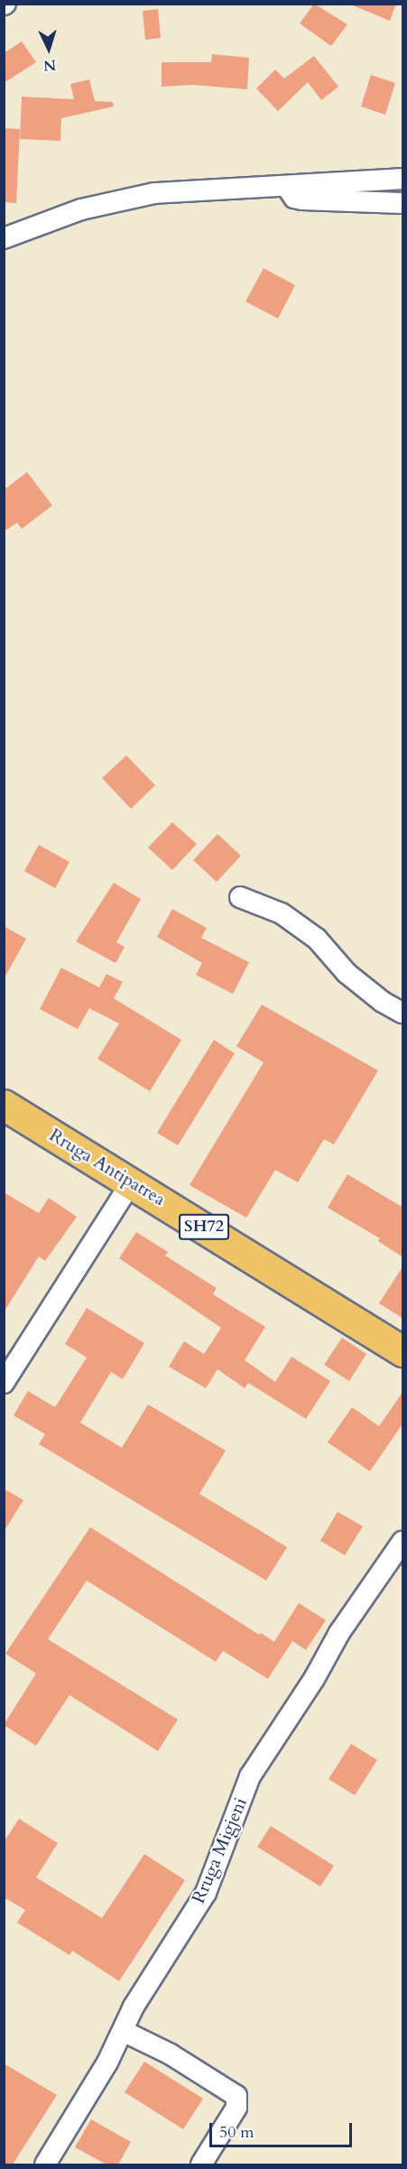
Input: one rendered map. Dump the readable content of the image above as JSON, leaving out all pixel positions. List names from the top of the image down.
{
  "streets": {
    "main road": ["Rruga Antipatrea", "SH72"],
    "street": ["Rruga Migjeni"]
  },
  "scale_bar": "50 m",
  "north": "bottom"
}
